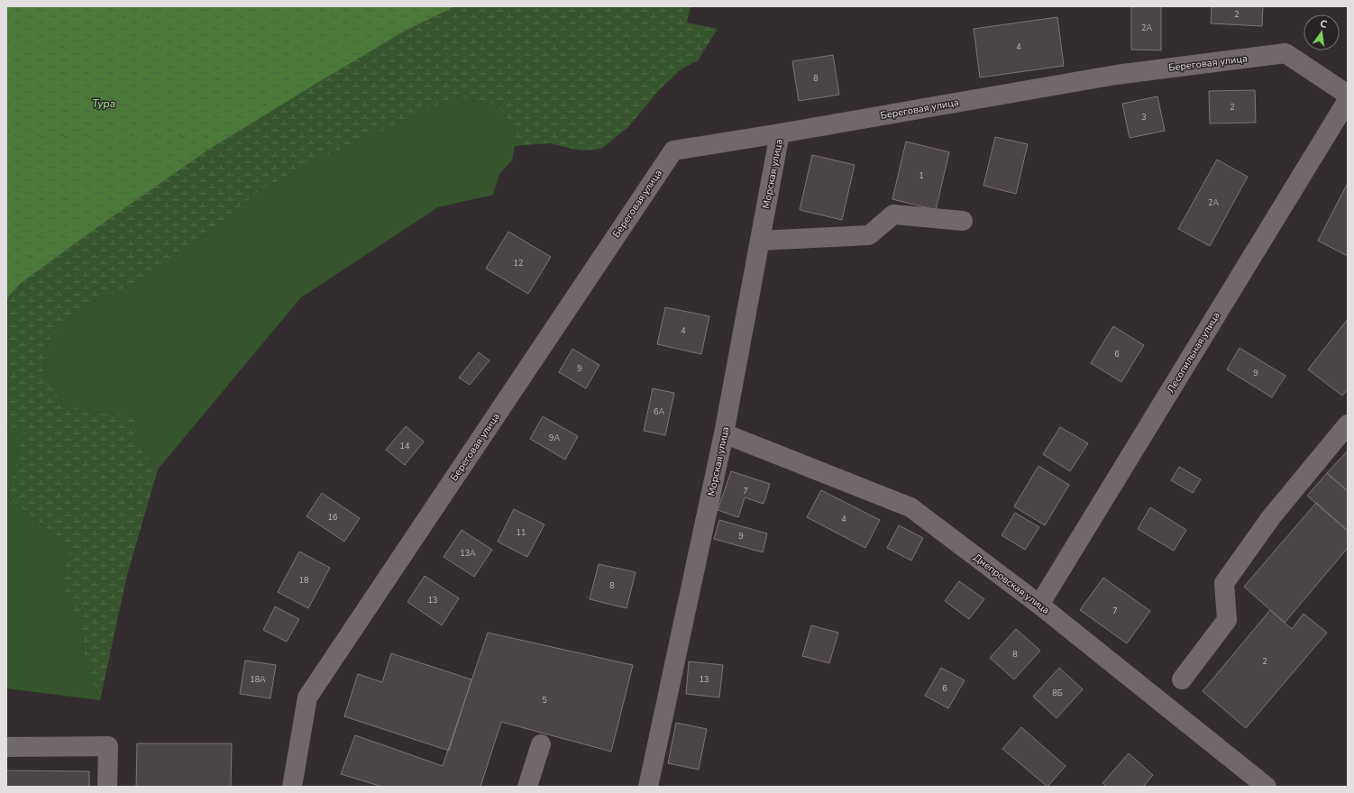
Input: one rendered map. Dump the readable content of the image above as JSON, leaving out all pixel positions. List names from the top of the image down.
{
  "streets": {
    "street": [
      "Береговая улица",
      "Морская улица",
      "Лесопильная улица",
      "Днепровская улица"
    ]
  },
  "crossings": [
    ["Береговая улица", "Морская улица"],
    ["Морская улица", "Днепровская улица"],
    ["Лесопильная улица", "Днепровская улица"]
  ],
  "water": ["Тура"],
  "house_numbers": [
    "2",
    "2А",
    "4",
    "8",
    "2",
    "3",
    "1",
    "2А",
    "12",
    "4",
    "6",
    "9",
    "9",
    "6А",
    "9А",
    "14",
    "7",
    "16",
    "4",
    "11",
    "9",
    "13А",
    "18",
    "8",
    "13",
    "7",
    "8",
    "2",
    "18А",
    "13",
    "6",
    "8Б",
    "5"
  ],
  "north": "top"
}
